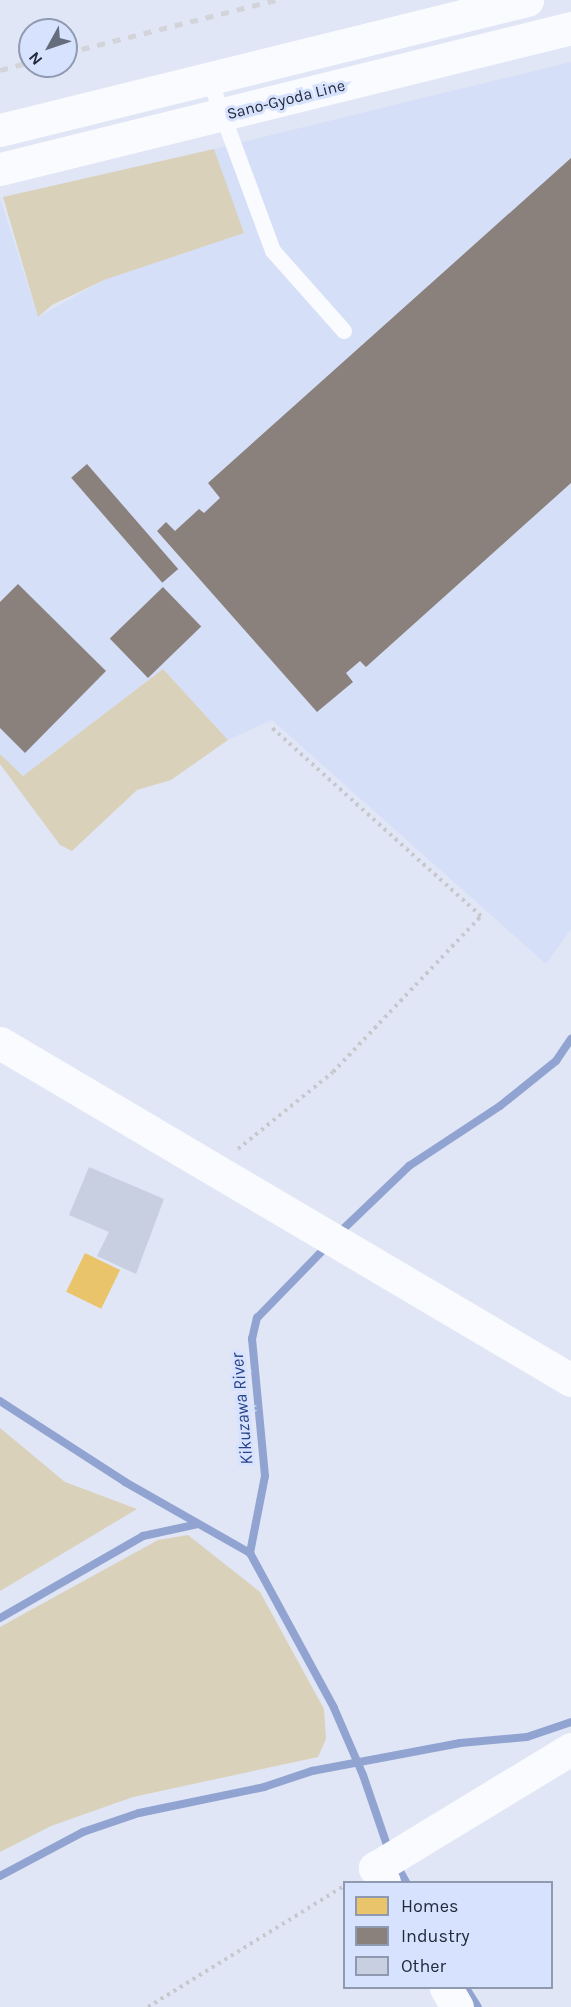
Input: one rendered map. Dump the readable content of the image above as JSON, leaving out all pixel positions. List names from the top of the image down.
{
  "streets": {
    "main road": ["Sano-Gyoda Line"]
  },
  "water": ["Kikuzawa River"],
  "legend": ["Homes", "Industry", "Other"],
  "north": "bottom left"
}
